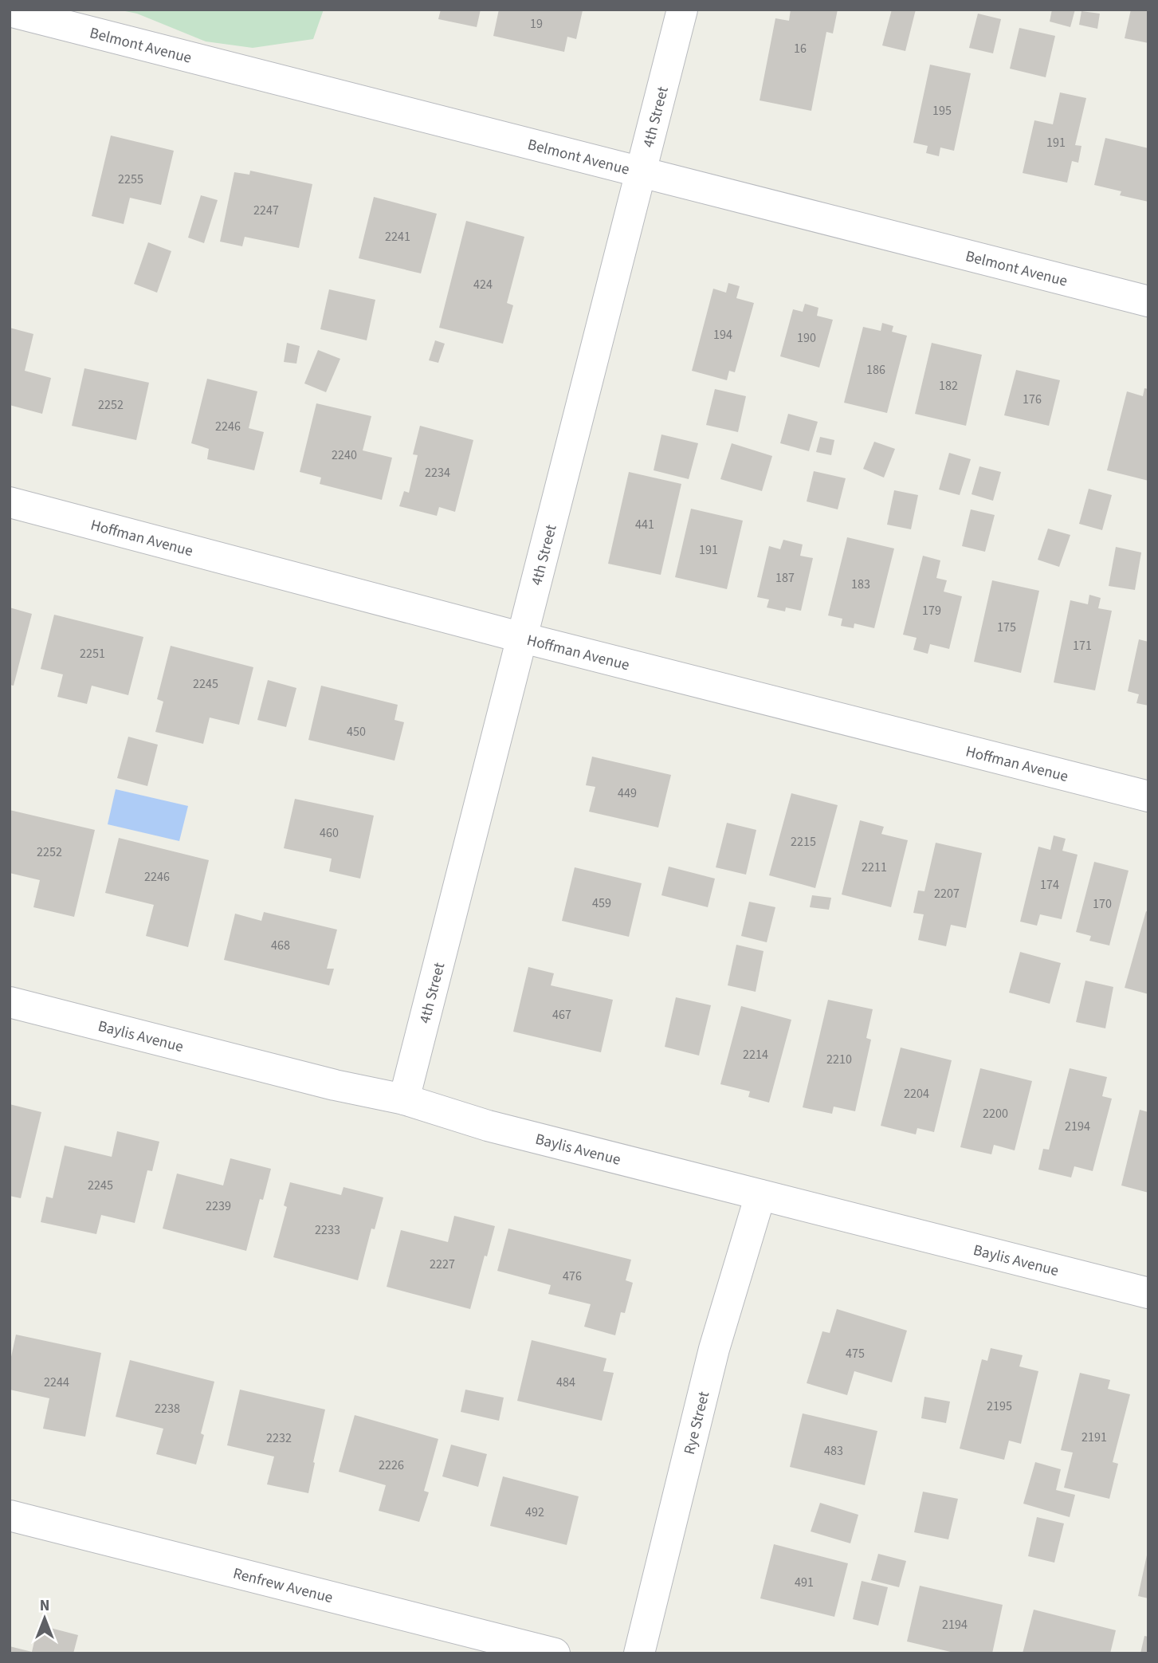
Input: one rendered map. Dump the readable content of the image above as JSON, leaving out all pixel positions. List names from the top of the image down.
{
  "streets": {
    "street": [
      "Belmont Avenue",
      "4th Street",
      "Hoffman Avenue",
      "Baylis Avenue",
      "Rye Street",
      "Renfrew Avenue"
    ]
  },
  "crossings": [
    ["Belmont Avenue", "4th Street"],
    ["4th Street", "Hoffman Avenue"],
    ["4th Street", "Baylis Avenue"],
    ["Baylis Avenue", "Rye Street"]
  ],
  "house_numbers": [
    "19",
    "16",
    "195",
    "191",
    "2255",
    "2247",
    "2241",
    "424",
    "194",
    "190",
    "186",
    "182",
    "176",
    "2252",
    "2246",
    "2240",
    "2234",
    "441",
    "191",
    "187",
    "183",
    "179",
    "175",
    "171",
    "2251",
    "2245",
    "450",
    "449",
    "460",
    "2215",
    "2252",
    "2211",
    "2246",
    "174",
    "2207",
    "459",
    "170",
    "468",
    "467",
    "2214",
    "2210",
    "2204",
    "2200",
    "2194",
    "2245",
    "2239",
    "2233",
    "2227",
    "476",
    "475",
    "2244",
    "484",
    "2195",
    "2238",
    "2191",
    "2232",
    "483",
    "2226",
    "492",
    "491",
    "2194"
  ],
  "north": "top"
}
